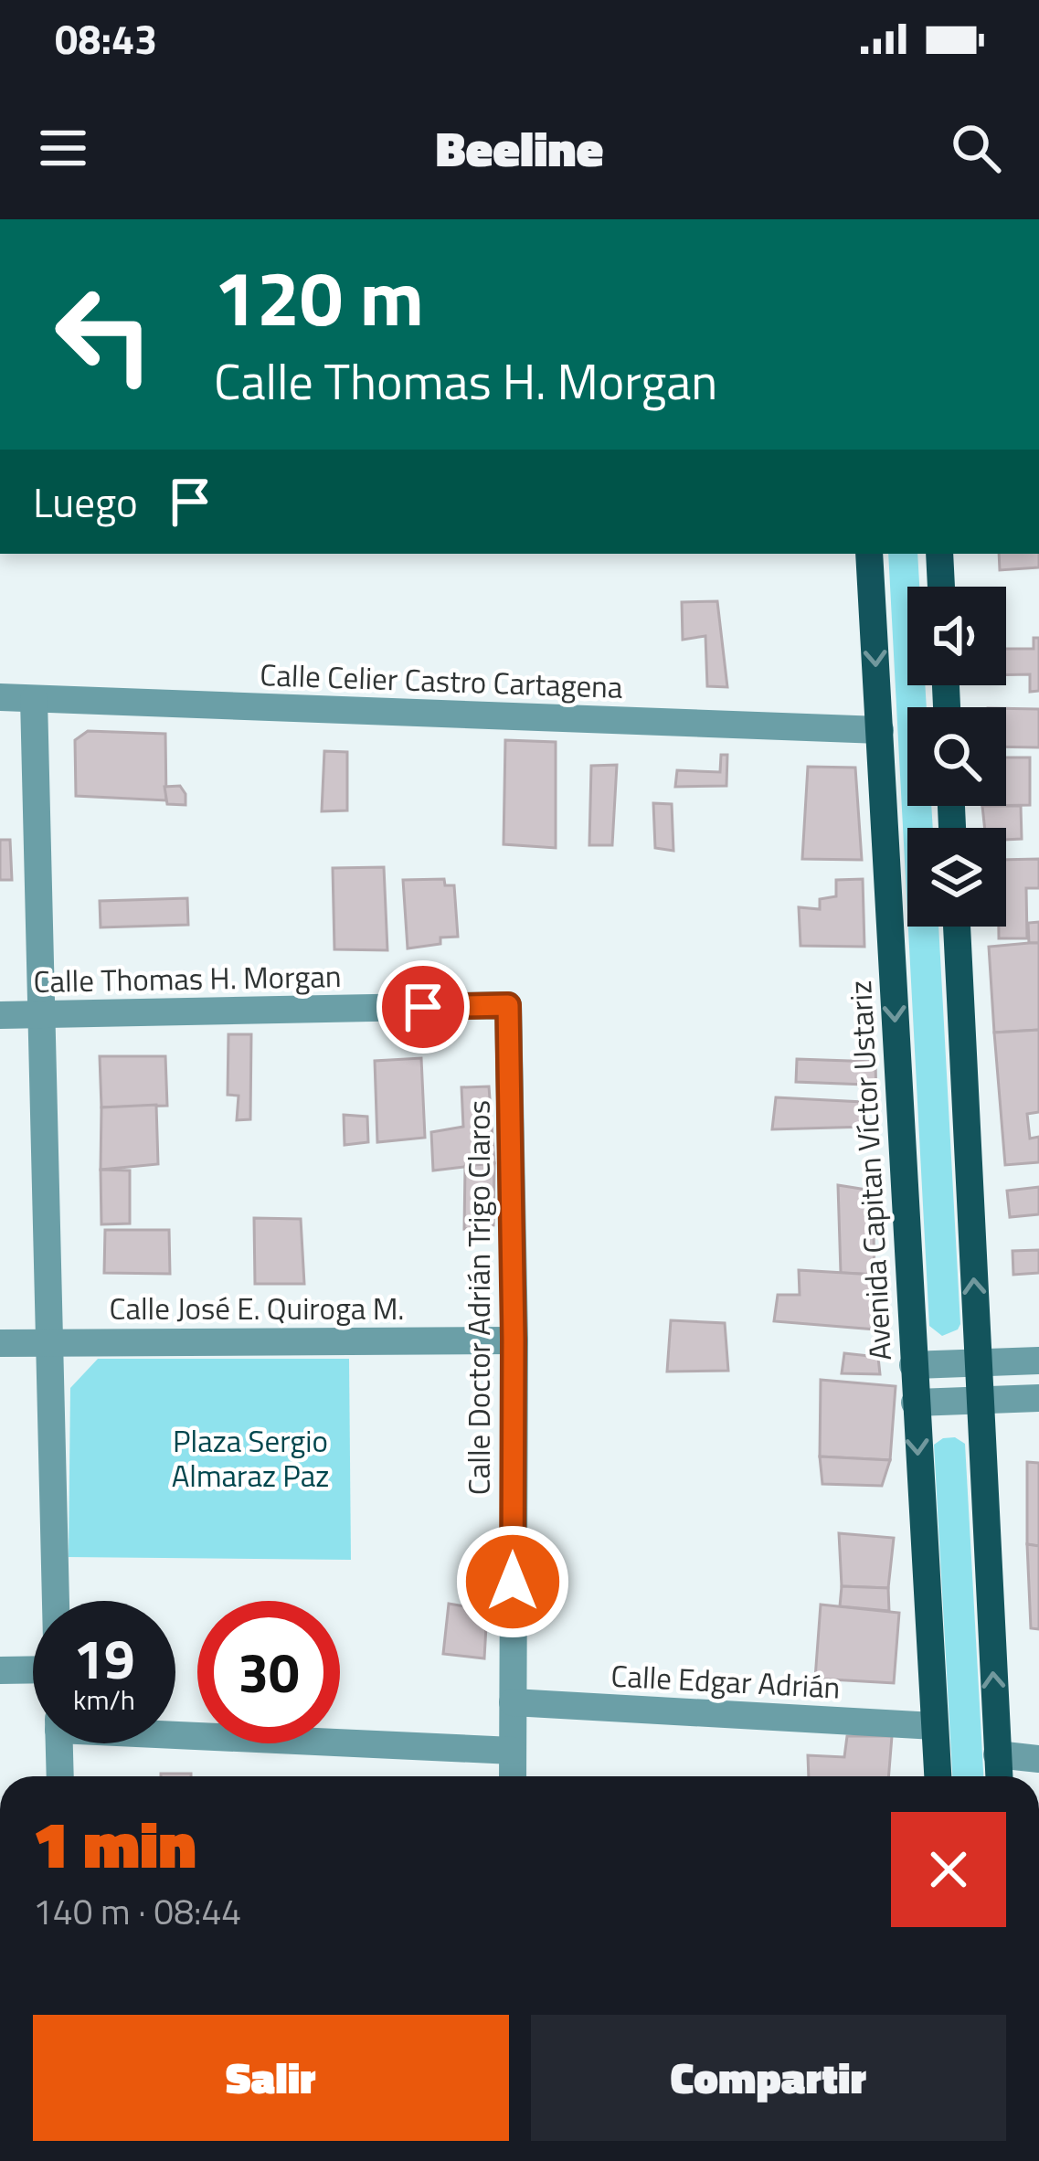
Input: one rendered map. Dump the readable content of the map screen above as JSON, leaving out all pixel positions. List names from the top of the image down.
{
  "streets": {
    "main road": ["Avenida Capitan Víctor Ustariz"],
    "street": [
      "Calle Celier Castro Cartagena",
      "Calle Thomas H. Morgan",
      "Calle Doctor Adrián Trigo Claros",
      "Calle José E. Quiroga M.",
      "Calle Edgar Adrián"
    ]
  },
  "crossings": [
    ["Calle Celier Castro Cartagena", "Avenida Capitan Víctor Ustariz"],
    ["Calle Thomas H. Morgan", "Calle Doctor Adrián Trigo Claros"],
    ["Avenida Capitan Víctor Ustariz", "Calle Edgar Adrián"],
    ["Calle Doctor Adrián Trigo Claros", "Calle José E. Quiroga M."],
    ["Calle Doctor Adrián Trigo Claros", "Calle Edgar Adrián"]
  ],
  "parks": ["Plaza Sergio Almaraz Paz"],
  "page": {
    "status": "08:43",
    "header": "Beeline",
    "turn": ["120 m", "Calle Thomas H. Morgan"],
    "then": "Luego",
    "speed": "19 km/h",
    "limit": "30",
    "heading": ["1 min", "140 m · 08:44"],
    "buttons": ["Salir", "Compartir"]
  }
}
